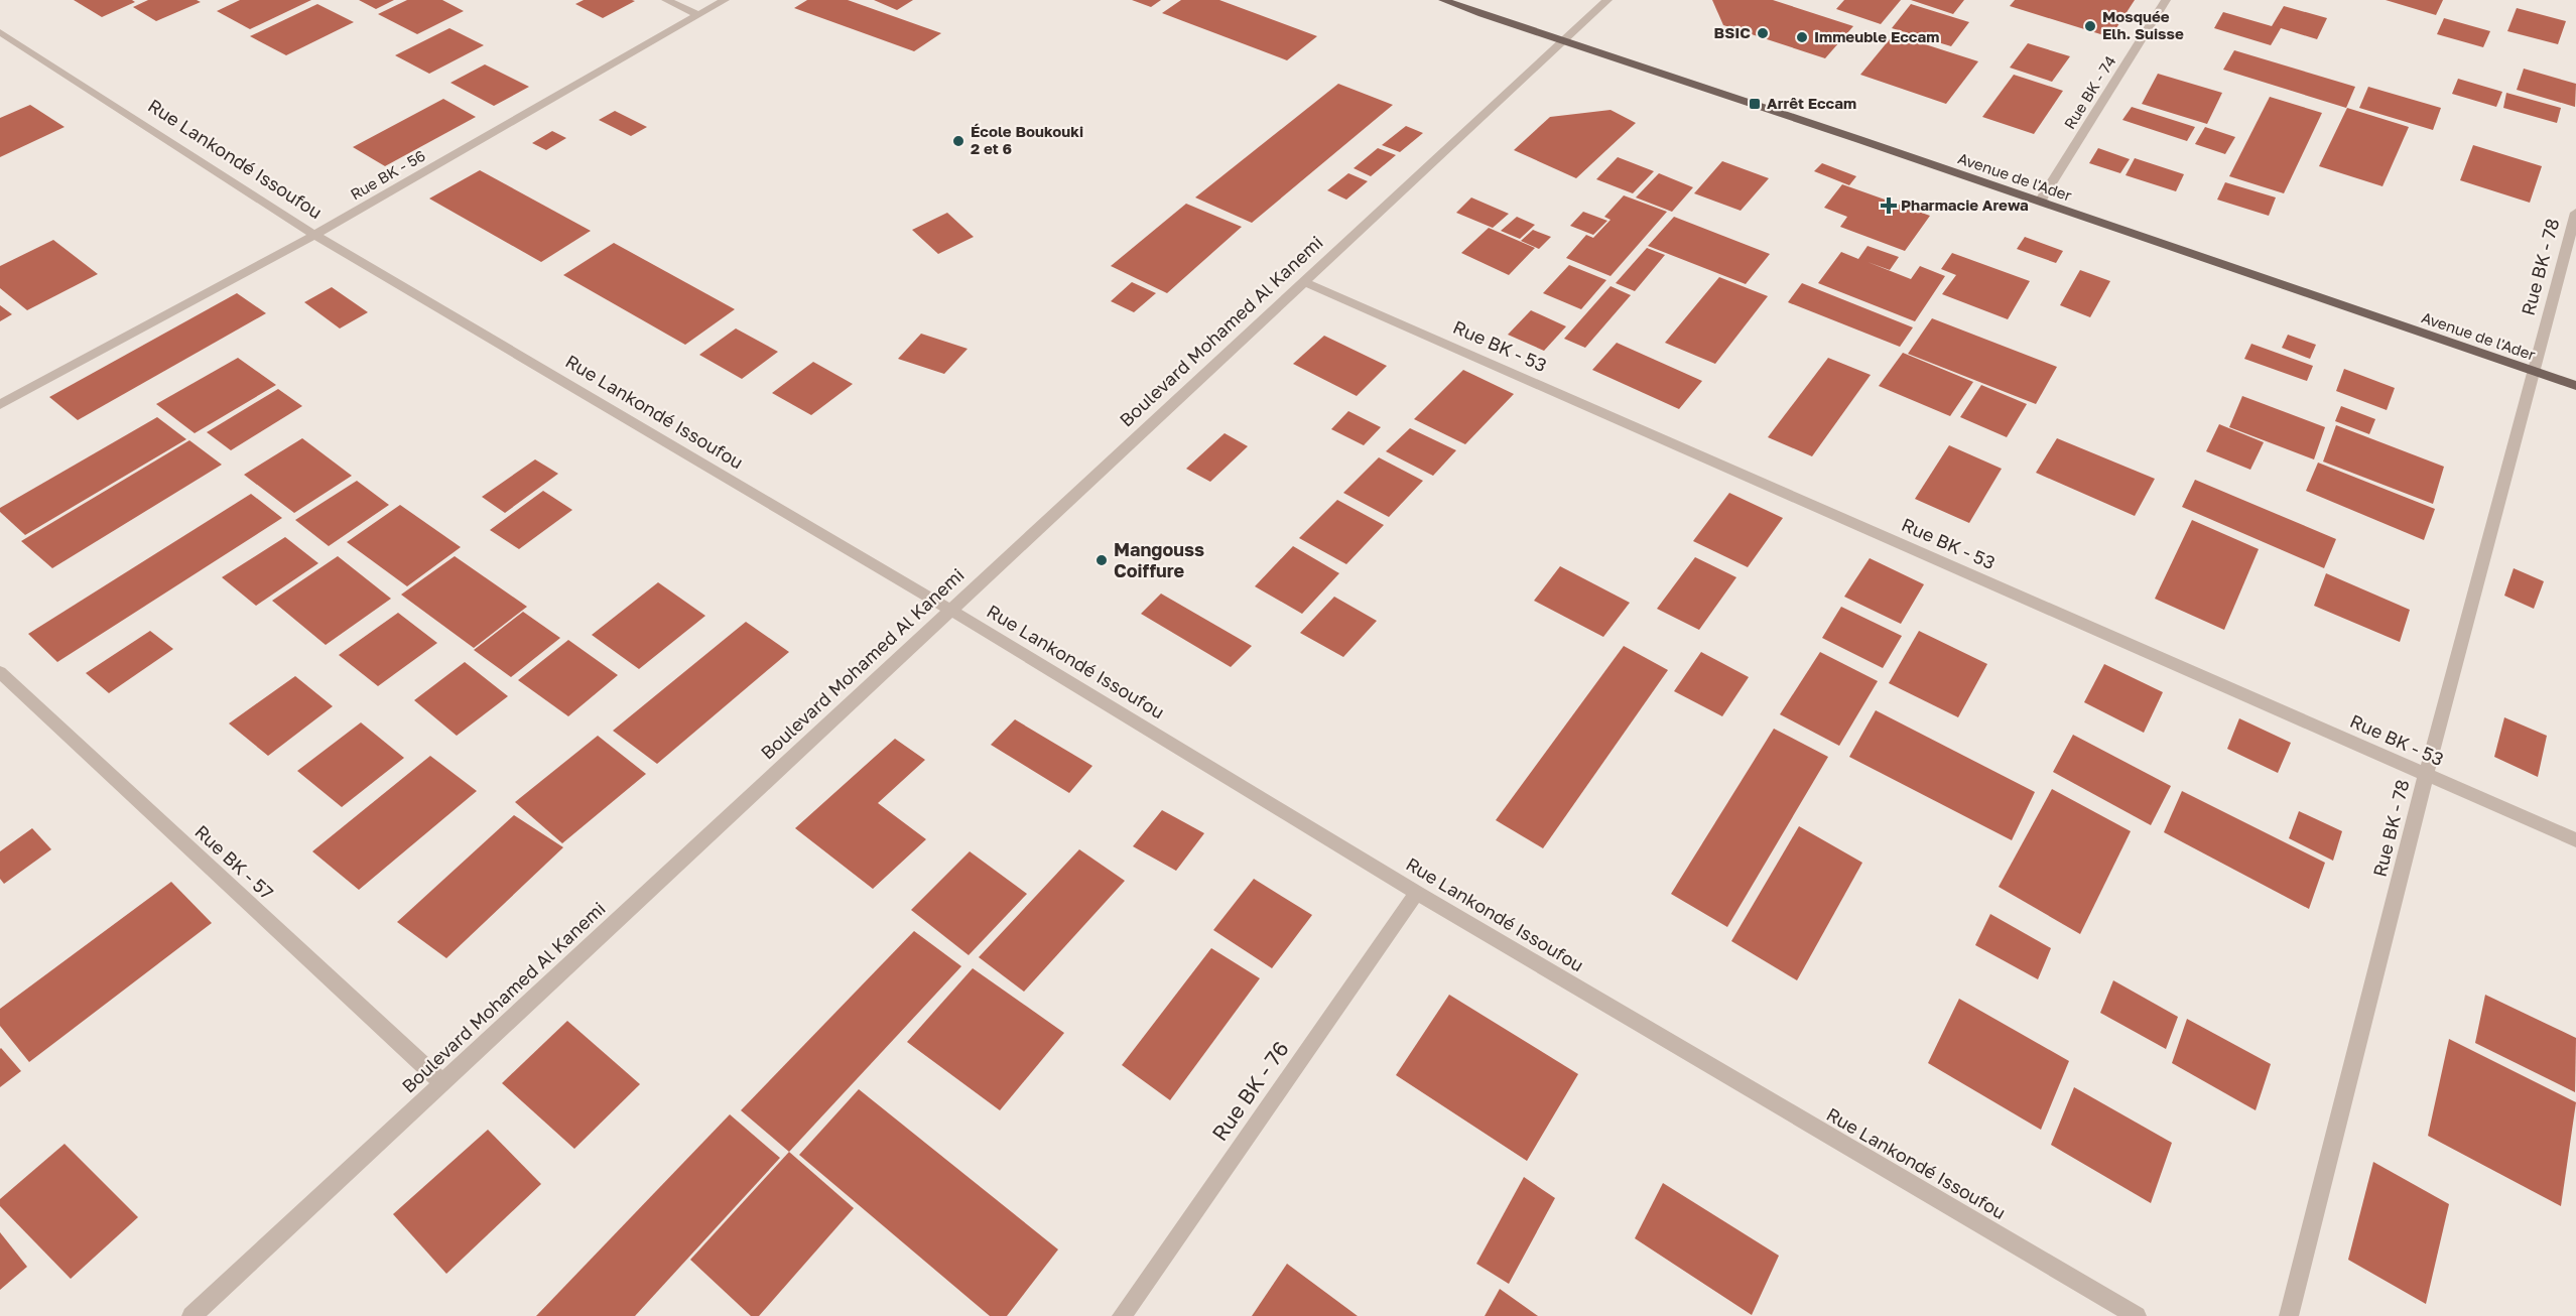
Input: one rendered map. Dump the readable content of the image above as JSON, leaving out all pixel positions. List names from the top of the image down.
{
  "streets": {
    "main road": ["Avenue de l'Ader"],
    "street": [
      "Rue BK - 74",
      "Rue Lankondé Issoufou",
      "Rue BK - 56",
      "Rue BK - 78",
      "Boulevard Mohamed Al Kanemi",
      "Rue BK - 53",
      "Rue BK - 57",
      "Rue BK - 76"
    ]
  },
  "crossings": [
    ["Rue BK - 74", "Avenue de l'Ader"],
    ["Rue Lankondé Issoufou", "Rue BK - 56"],
    ["Rue Lankondé Issoufou", "Boulevard Mohamed Al Kanemi"],
    ["Rue Lankondé Issoufou", "Rue BK - 76"],
    ["Avenue de l'Ader", "Rue BK - 78"],
    ["Avenue de l'Ader", "Boulevard Mohamed Al Kanemi"],
    ["Rue BK - 78", "Rue BK - 53"],
    ["Boulevard Mohamed Al Kanemi", "Rue BK - 53"],
    ["Boulevard Mohamed Al Kanemi", "Rue BK - 57"]
  ],
  "places": {
    "other": [
      "Mosquée Elh. Suisse",
      "BSIC",
      "Immeuble Eccam",
      "École Boukouki 2 et 6",
      "Mangouss Coiffure"
    ],
    "transit": ["Arrêt Eccam"],
    "health": ["Pharmacie Arewa"]
  }
}
